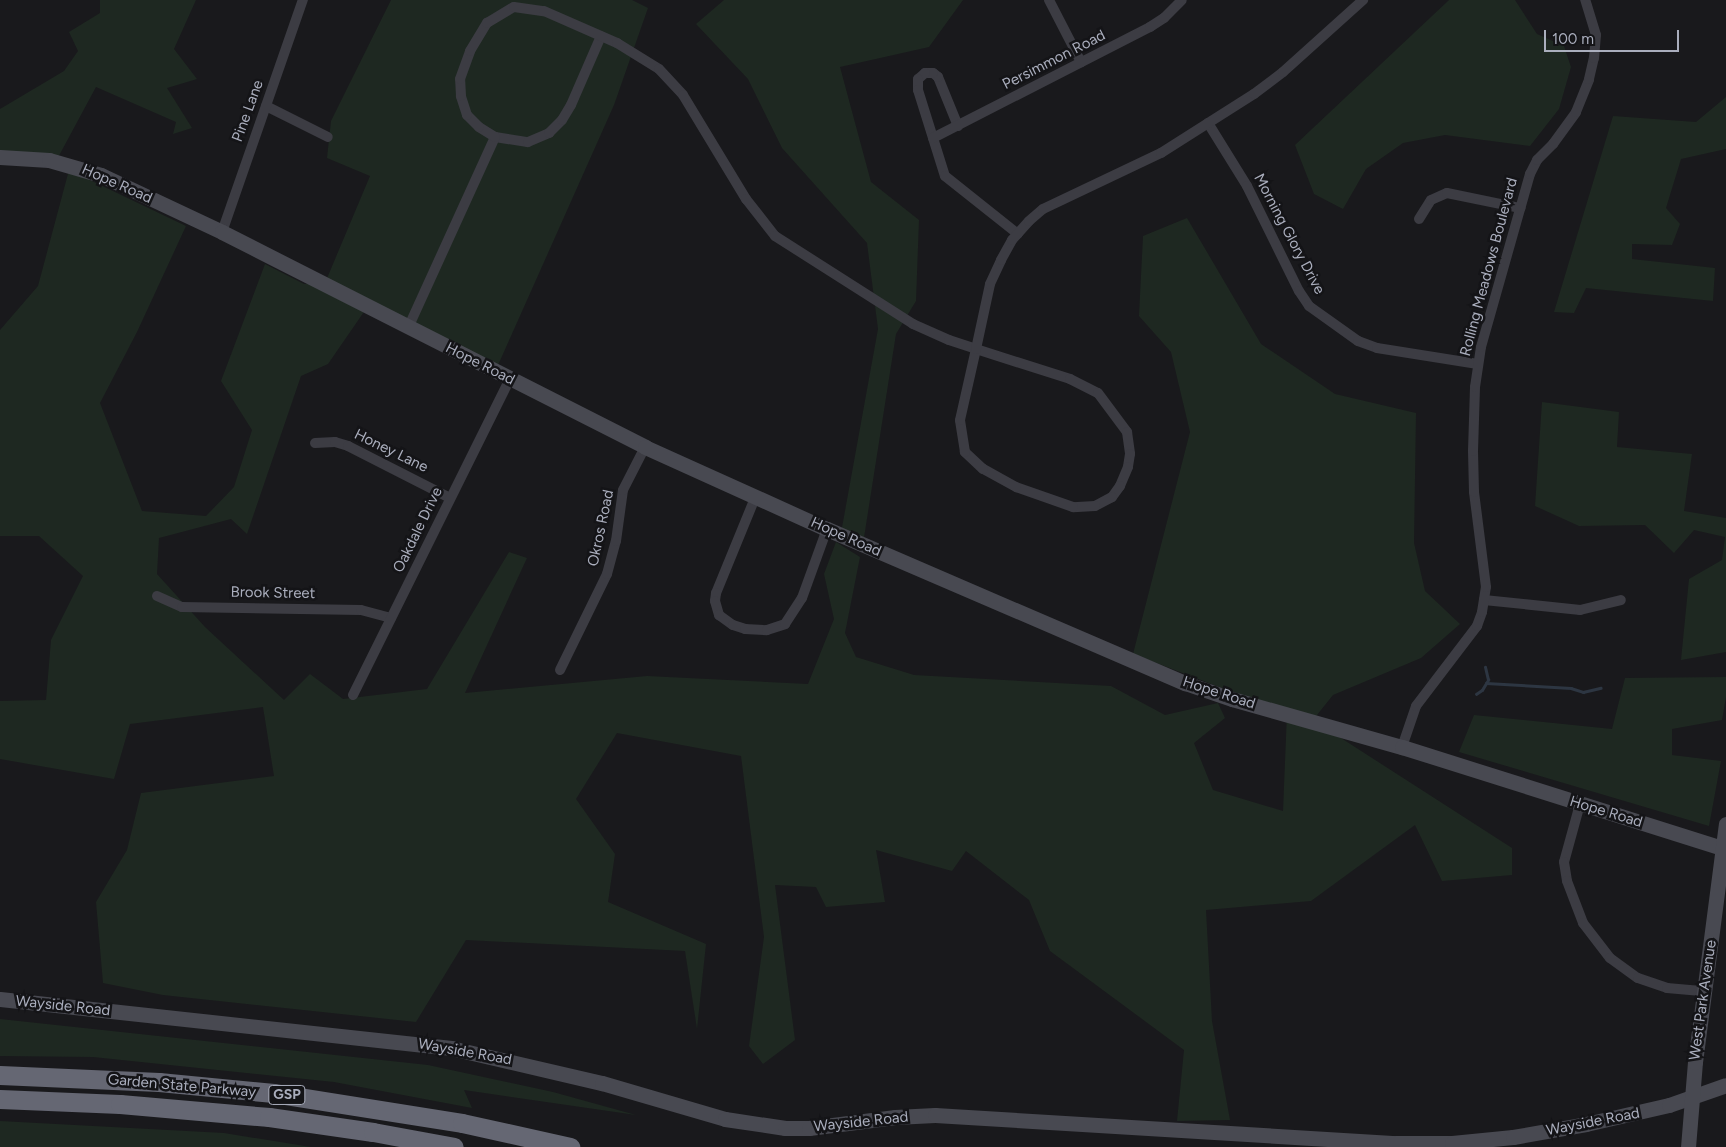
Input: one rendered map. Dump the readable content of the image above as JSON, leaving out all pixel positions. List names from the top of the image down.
{
  "streets": {
    "highway": ["Garden State Parkway", "GSP"],
    "street": [
      "Persimmon Road",
      "Pine Lane",
      "Hope Road",
      "Morning Glory Drive",
      "Rolling Meadows Boulevard",
      "Honey Lane",
      "Okros Road",
      "Oakdale Drive",
      "Brook Street",
      "West Park Avenue",
      "Wayside Road"
    ]
  },
  "crossings": [
    ["Pine Lane", "Hope Road"],
    ["Hope Road", "Rolling Meadows Boulevard"],
    ["Hope Road", "Okros Road"],
    ["Hope Road", "Oakdale Drive"],
    ["Hope Road", "West Park Avenue"],
    ["Morning Glory Drive", "Rolling Meadows Boulevard"],
    ["Honey Lane", "Oakdale Drive"],
    ["Oakdale Drive", "Brook Street"],
    ["West Park Avenue", "Wayside Road"]
  ],
  "scale_bar": "100 m"
}
